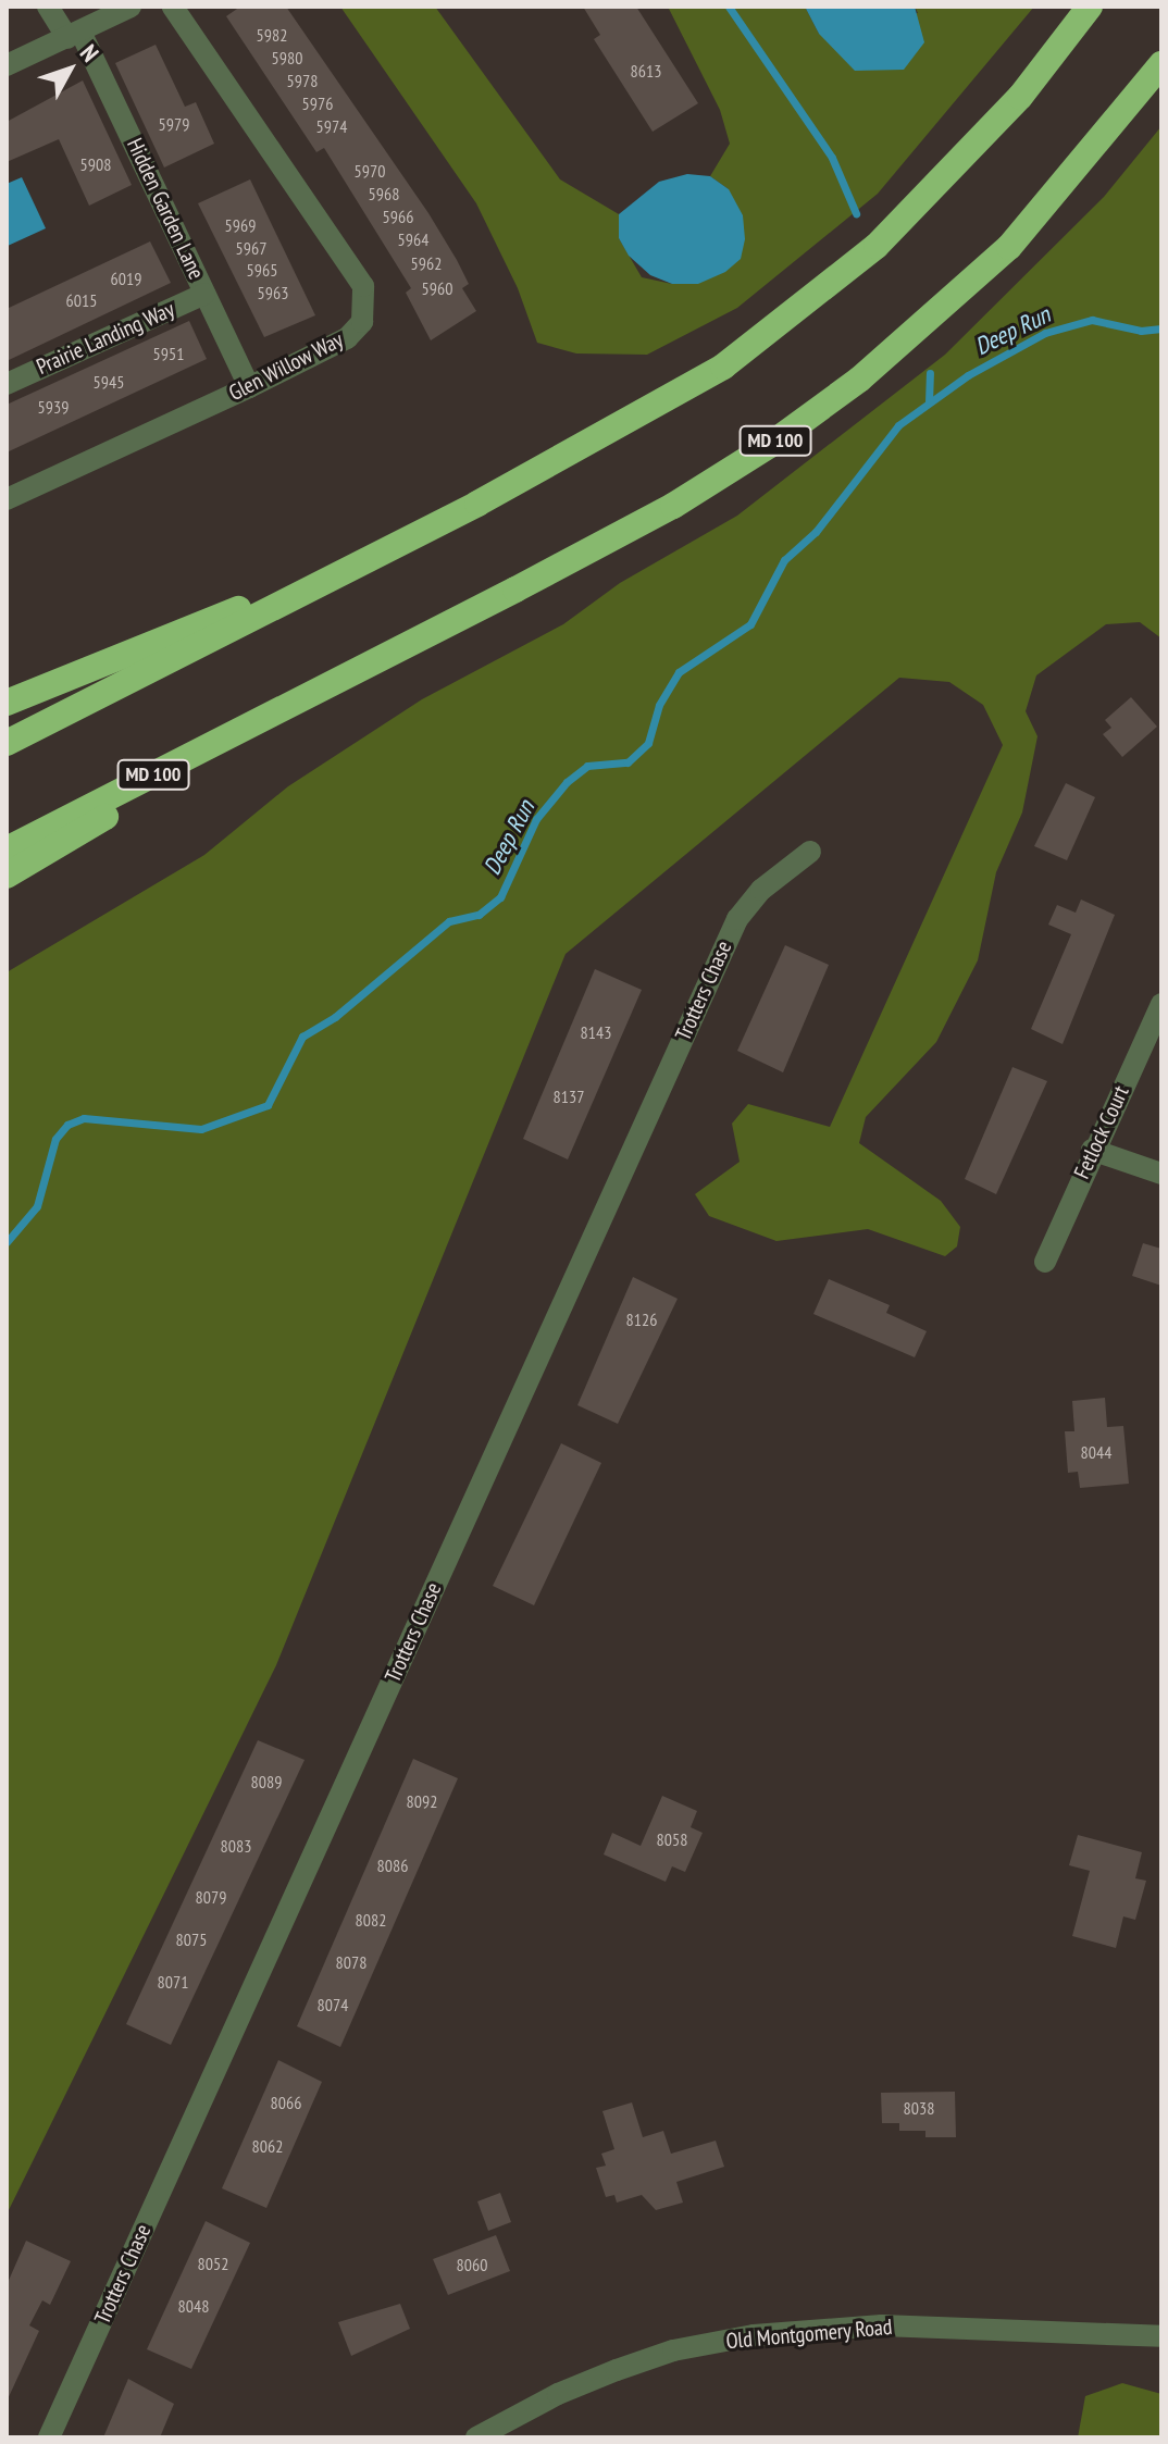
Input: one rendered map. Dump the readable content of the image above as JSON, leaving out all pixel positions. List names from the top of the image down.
{
  "streets": {
    "highway": ["MD 100"],
    "street": [
      "Hidden Garden Lane",
      "Prairie Landing Way",
      "Glen Willow Way",
      "Trotters Chase",
      "Fetlock Court",
      "Old Montgomery Road"
    ]
  },
  "crossings": [
    ["Hidden Garden Lane", "Prairie Landing Way"],
    ["Hidden Garden Lane", "Glen Willow Way"]
  ],
  "water": ["Deep Run"],
  "house_numbers": [
    "5982",
    "5980",
    "8613",
    "5978",
    "5976",
    "5979",
    "5974",
    "5908",
    "5970",
    "5968",
    "5966",
    "5969",
    "5964",
    "5967",
    "5962",
    "5965",
    "6019",
    "5960",
    "5963",
    "6015",
    "5951",
    "5945",
    "5939",
    "8143",
    "8137",
    "8126",
    "8044",
    "8089",
    "8092",
    "8058",
    "8083",
    "8086",
    "8079",
    "8082",
    "8075",
    "8078",
    "8071",
    "8074",
    "8066",
    "8038",
    "8062",
    "8052",
    "8060",
    "8048"
  ],
  "north": "top right"
}
